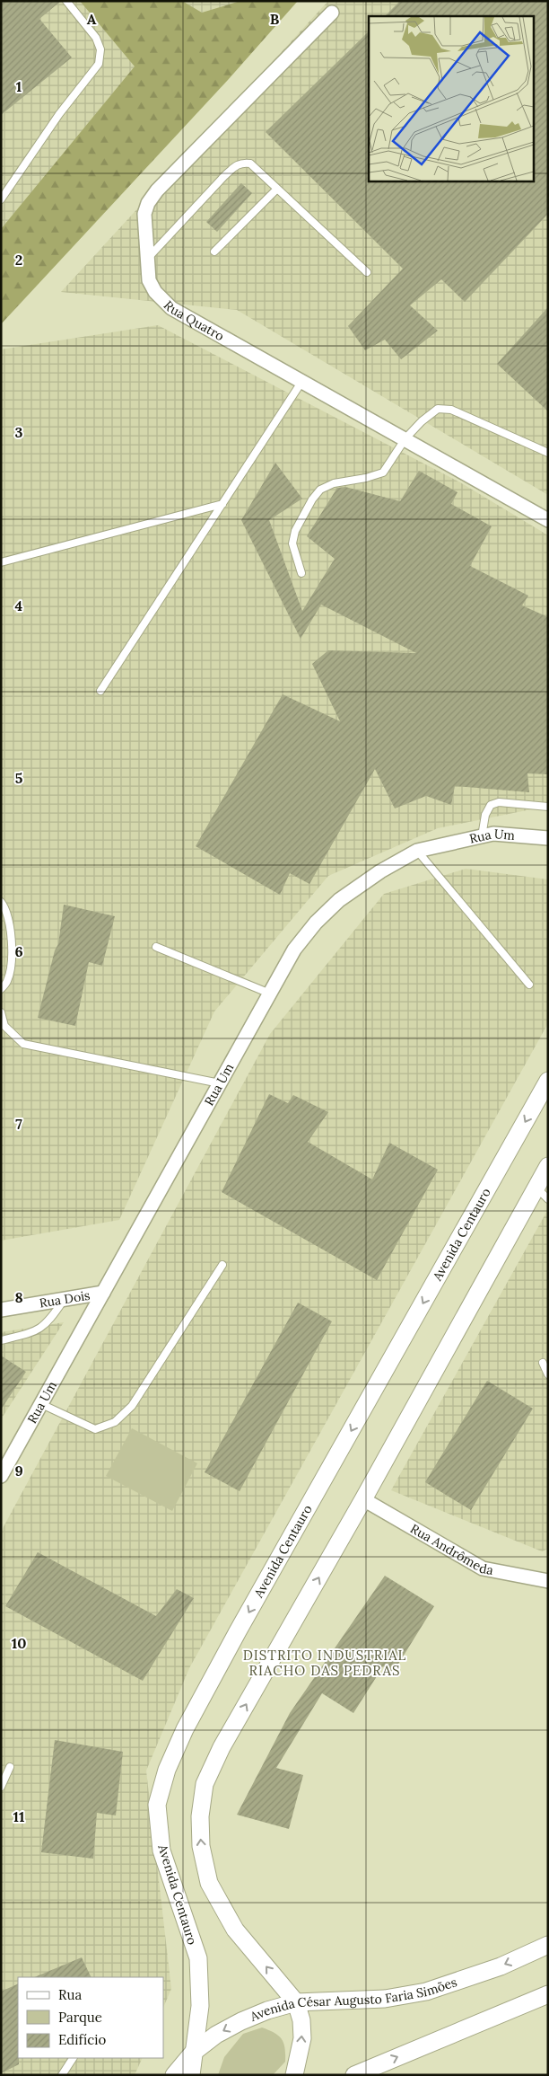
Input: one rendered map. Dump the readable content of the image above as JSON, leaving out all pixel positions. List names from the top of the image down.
{
  "streets": {
    "street": [
      "Rua Quatro",
      "Rua Um",
      "Avenida Centauro",
      "Rua Dois",
      "Rua Andrômeda",
      "Avenida César Augusto Faria Simões"
    ]
  },
  "crossings": [
    ["Rua Um", "Rua Dois"],
    ["Avenida Centauro", "Avenida César Augusto Faria Simões"]
  ],
  "districts": ["DISTRITO INDUSTRIAL RIACHO DAS PEDRAS"],
  "legend": ["Rua", "Parque", "Edifício"],
  "grid": {
    "columns": ["A", "B"],
    "rows": [
      "1",
      "2",
      "3",
      "4",
      "5",
      "6",
      "7",
      "8",
      "9",
      "10",
      "11"
    ]
  }
}
